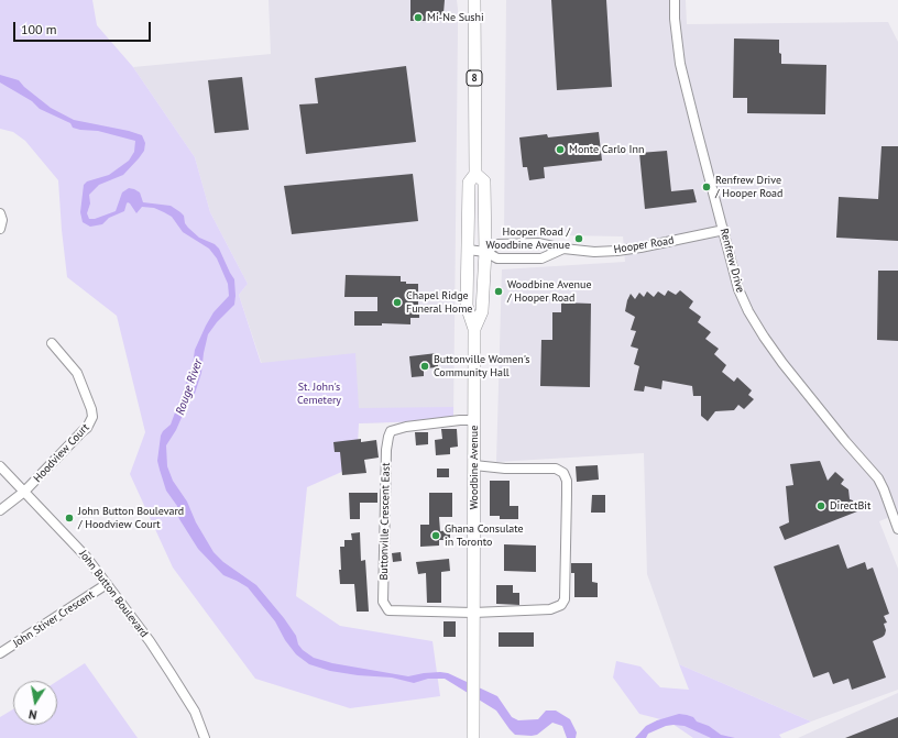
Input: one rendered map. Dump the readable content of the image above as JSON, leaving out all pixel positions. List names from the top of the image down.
{
  "streets": {
    "main road": ["8", "Woodbine Avenue"],
    "street": [
      "Hooper Road",
      "Renfrew Drive",
      "Hoodview Court",
      "Buttonville Crescent East",
      "John Button Boulevard",
      "John Stiver Crescent"
    ]
  },
  "crossings": [
    ["Hooper Road", "Renfrew Drive"],
    ["Hooper Road", "Woodbine Avenue"],
    ["Hoodview Court", "John Button Boulevard"],
    ["Woodbine Avenue", "Buttonville Crescent East"],
    ["John Button Boulevard", "John Stiver Crescent"]
  ],
  "water": ["Rouge River"],
  "parks": ["St. John's Cemetery"],
  "places": [
    "Mi-Ne Sushi",
    "Monte Carlo Inn",
    "Renfrew Drive / Hooper Road",
    "Hooper Road / Woodbine Avenue",
    "Woodbine Avenue / Hooper Road",
    "Chapel Ridge Funeral Home",
    "Buttonville Women's Community Hall",
    "DirectBit",
    "John Button Boulevard / Hoodview Court",
    "Ghana Consulate in Toronto"
  ],
  "scale_bar": "100 m",
  "north": "bottom"
}
